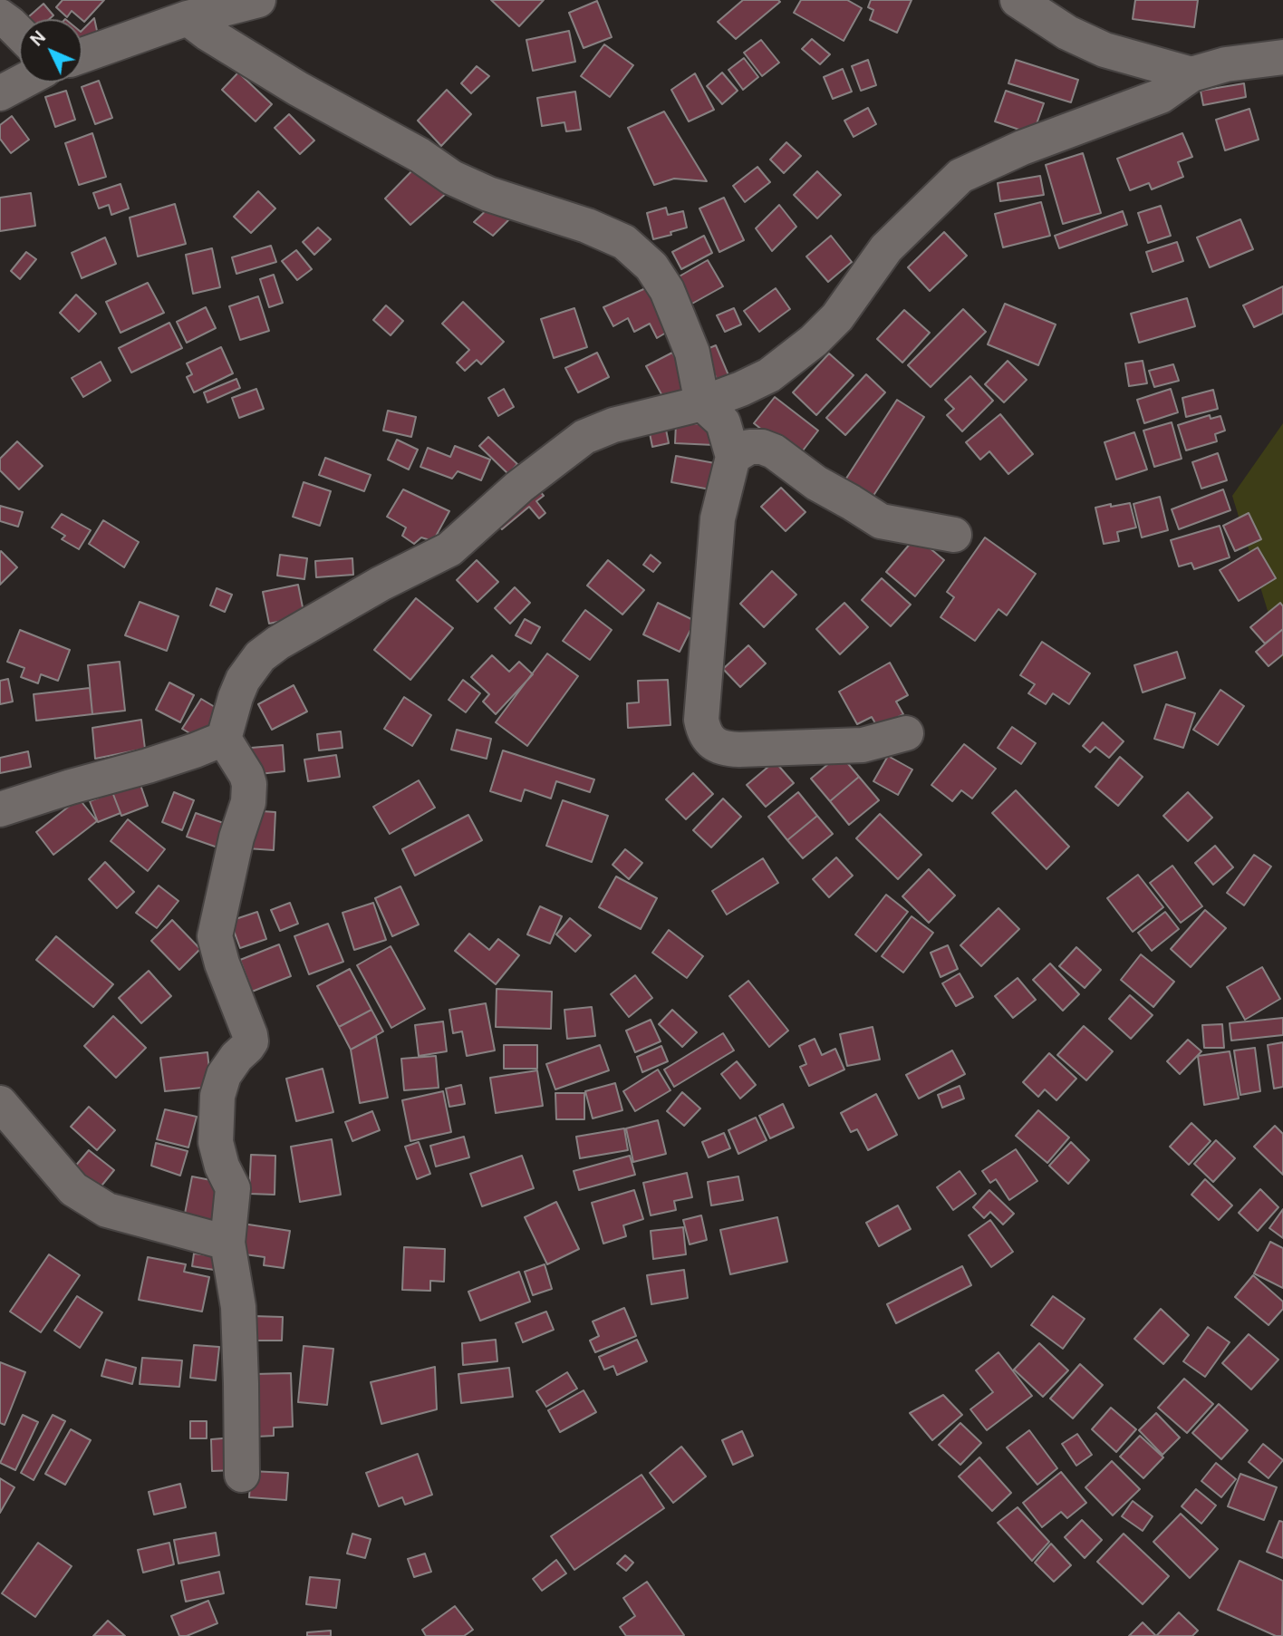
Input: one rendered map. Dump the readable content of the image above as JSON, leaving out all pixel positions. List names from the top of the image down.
{
  "north": "top left"
}
